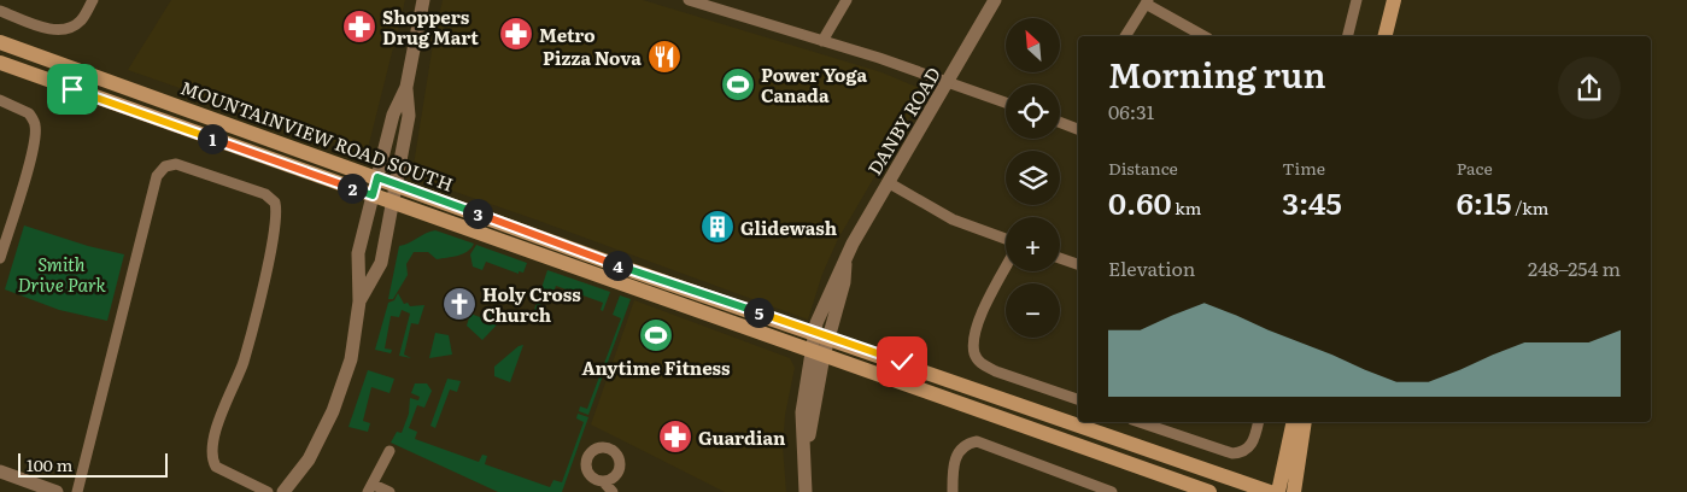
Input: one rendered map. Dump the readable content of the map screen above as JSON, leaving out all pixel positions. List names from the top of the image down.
{
  "streets": {
    "main road": ["MOUNTAINVIEW ROAD SOUTH"],
    "street": ["DANBY ROAD"]
  },
  "crossings": [
    ["DANBY ROAD", "MOUNTAINVIEW ROAD SOUTH"]
  ],
  "parks": ["Smith Drive Park"],
  "places": {
    "pharmacy": ["Shoppers Drug Mart", "Metro", "Guardian"],
    "restaurant": ["Pizza Nova"],
    "sports": ["Power Yoga Canada", "Anytime Fitness"],
    "building": ["Glidewash"],
    "church": ["Holy Cross Church"]
  },
  "scale_bar": "100 m",
  "north": "top left",
  "page": {
    "map_buttons": ["+", "−"],
    "heading": ["Morning run", "06:31"],
    "pins": [
      "1",
      "2",
      "3",
      "4",
      "5"
    ],
    "stats": [
      ["Distance", "0.60 km"],
      ["Time", "3:45"],
      ["Pace", "6:15 /km"]
    ],
    "chart": ["Elevation", "248–254 m"],
    "scale": "100 m"
  }
}
